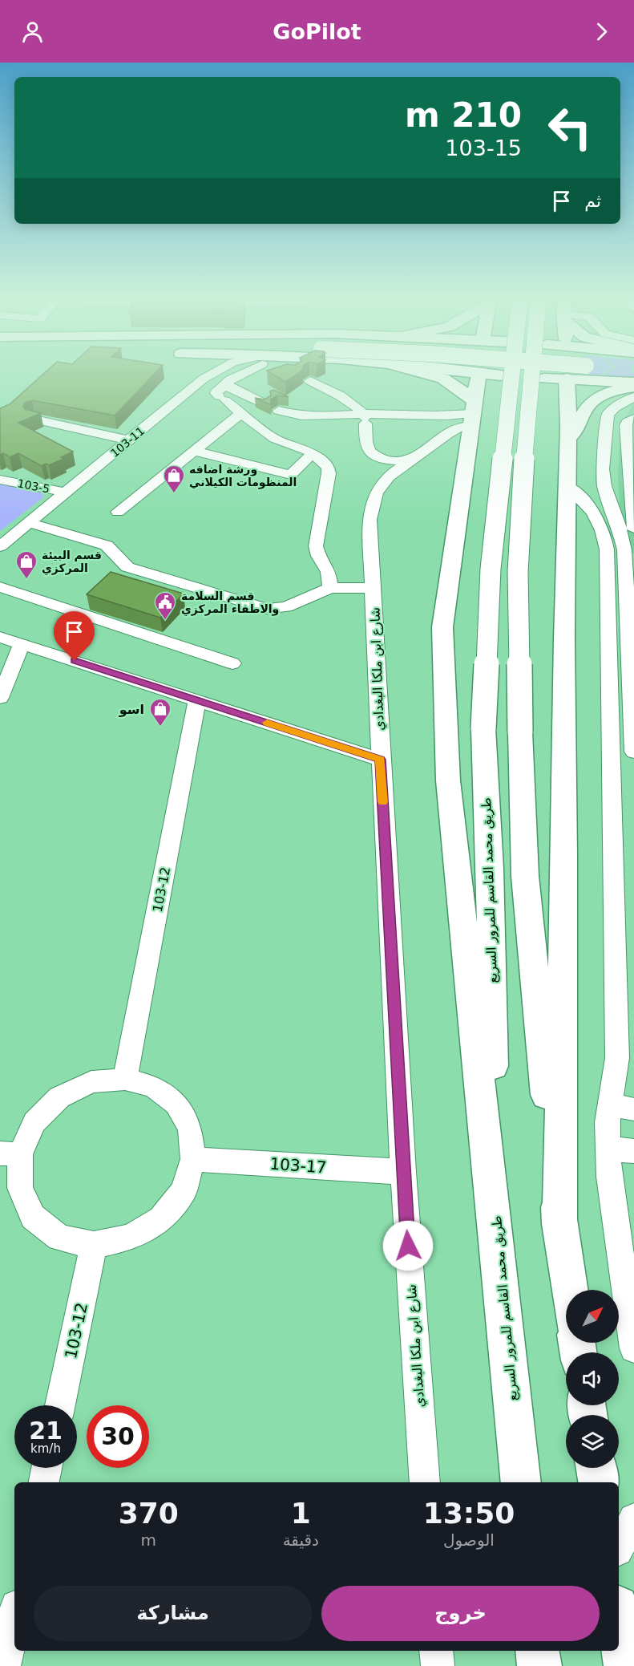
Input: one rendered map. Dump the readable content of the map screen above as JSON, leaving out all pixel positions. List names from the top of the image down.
{
  "streets": {
    "main road": ["طريق محمد القاسم للمرور السريع"],
    "street": [
      "103-11",
      "103-5",
      "شارع ابن ملكا البغدادي",
      "103-12",
      "103-17"
    ]
  },
  "crossings": [
    ["103-11", "103-5"],
    ["شارع ابن ملكا البغدادي", "103-17"],
    ["103-12", "103-17"]
  ],
  "places": {
    "shop": ["ورشة اضافه المنظومات الكيلاني", "قسم البيئة المركزي", "اسو"],
    "public building": ["قسم السلامة والاطفاء المركزي"]
  },
  "north": "top right",
  "page": {
    "header": "GoPilot",
    "turn": ["210 m", "103-15"],
    "then": "ثم",
    "speed": "21 km/h",
    "limit": "30",
    "eta": [
      "13:50",
      "الوصول",
      "1",
      "دقيقة",
      "370",
      "m"
    ],
    "buttons": ["خروج", "مشاركة"]
  }
}
